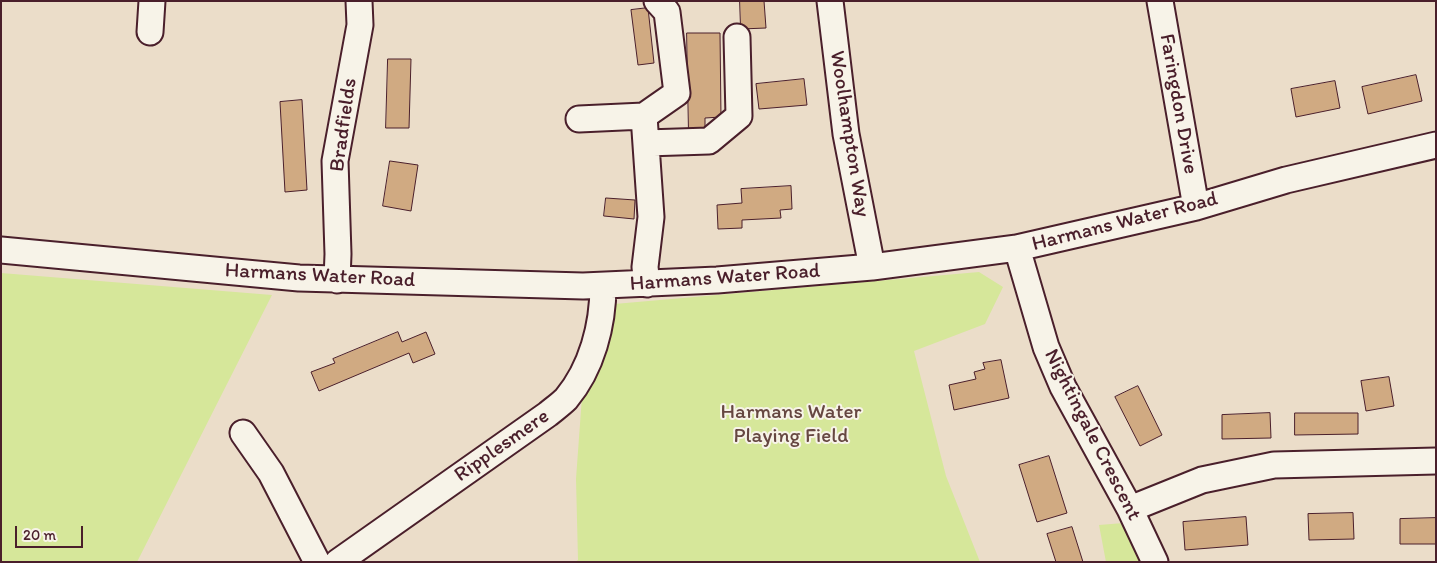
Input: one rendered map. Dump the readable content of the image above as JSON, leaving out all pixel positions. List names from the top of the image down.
{
  "streets": {
    "street": [
      "Faringdon Drive",
      "Bradfields",
      "Woolhampton Way",
      "Harmans Water Road",
      "Nightingale Crescent",
      "Ripplesmere"
    ]
  },
  "crossings": [
    ["Faringdon Drive", "Harmans Water Road"],
    ["Bradfields", "Harmans Water Road"],
    ["Woolhampton Way", "Harmans Water Road"],
    ["Harmans Water Road", "Nightingale Crescent"],
    ["Harmans Water Road", "Ripplesmere"]
  ],
  "parks": ["Harmans Water Playing Field"],
  "scale_bar": "20 m"
}
